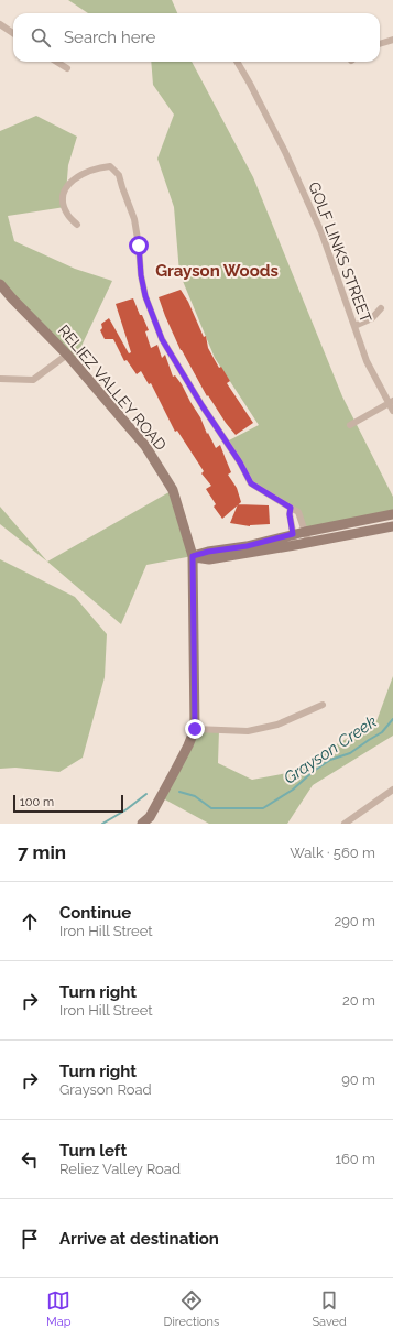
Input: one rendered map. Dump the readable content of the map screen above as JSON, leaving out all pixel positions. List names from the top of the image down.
{
  "streets": {
    "main road": ["RELIEZ VALLEY ROAD"],
    "street": ["GOLF LINKS STREET"]
  },
  "districts": ["Grayson Woods"],
  "water": ["Grayson Creek"],
  "scale_bar": "100 m",
  "page": {
    "search": "Search here",
    "scale": "100 m",
    "heading": ["7 min", "Walk · 560 m"],
    "list": [
      ["Continue", "Iron Hill Street", "290 m"],
      ["Turn right", "Iron Hill Street", "20 m"],
      ["Turn right", "Grayson Road", "90 m"],
      ["Turn left", "Reliez Valley Road", "160 m"],
      "Arrive at destination"
    ],
    "nav": ["Map", "Directions", "Saved"]
  }
}
